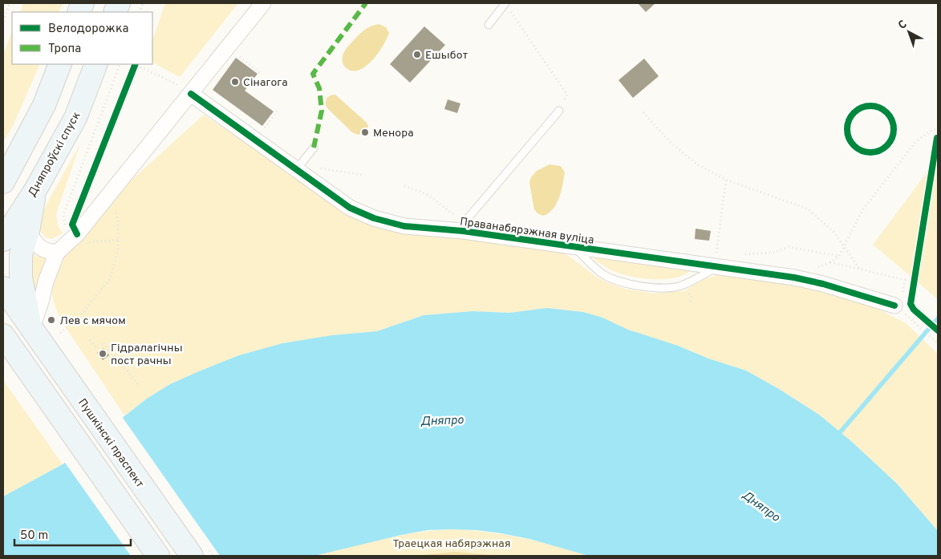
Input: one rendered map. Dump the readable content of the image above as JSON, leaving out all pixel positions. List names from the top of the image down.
{
  "streets": {
    "main road": ["Дняпроўскі спуск", "Пушкінскі праспект"],
    "street": ["Праванабярэжная вуліца"]
  },
  "crossings": [
    ["Дняпроўскі спуск", "Пушкінскі праспект"]
  ],
  "water": ["Дняпро"],
  "parks": ["Траецкая набярэжная"],
  "places": [
    "Ешыбот",
    "Сінагога",
    "Менора",
    "Лев с мячом",
    "Гідралагічны пост рачны"
  ],
  "legend": ["Велодорожка", "Тропа"],
  "scale_bar": "50 m",
  "north": "top left"
}
